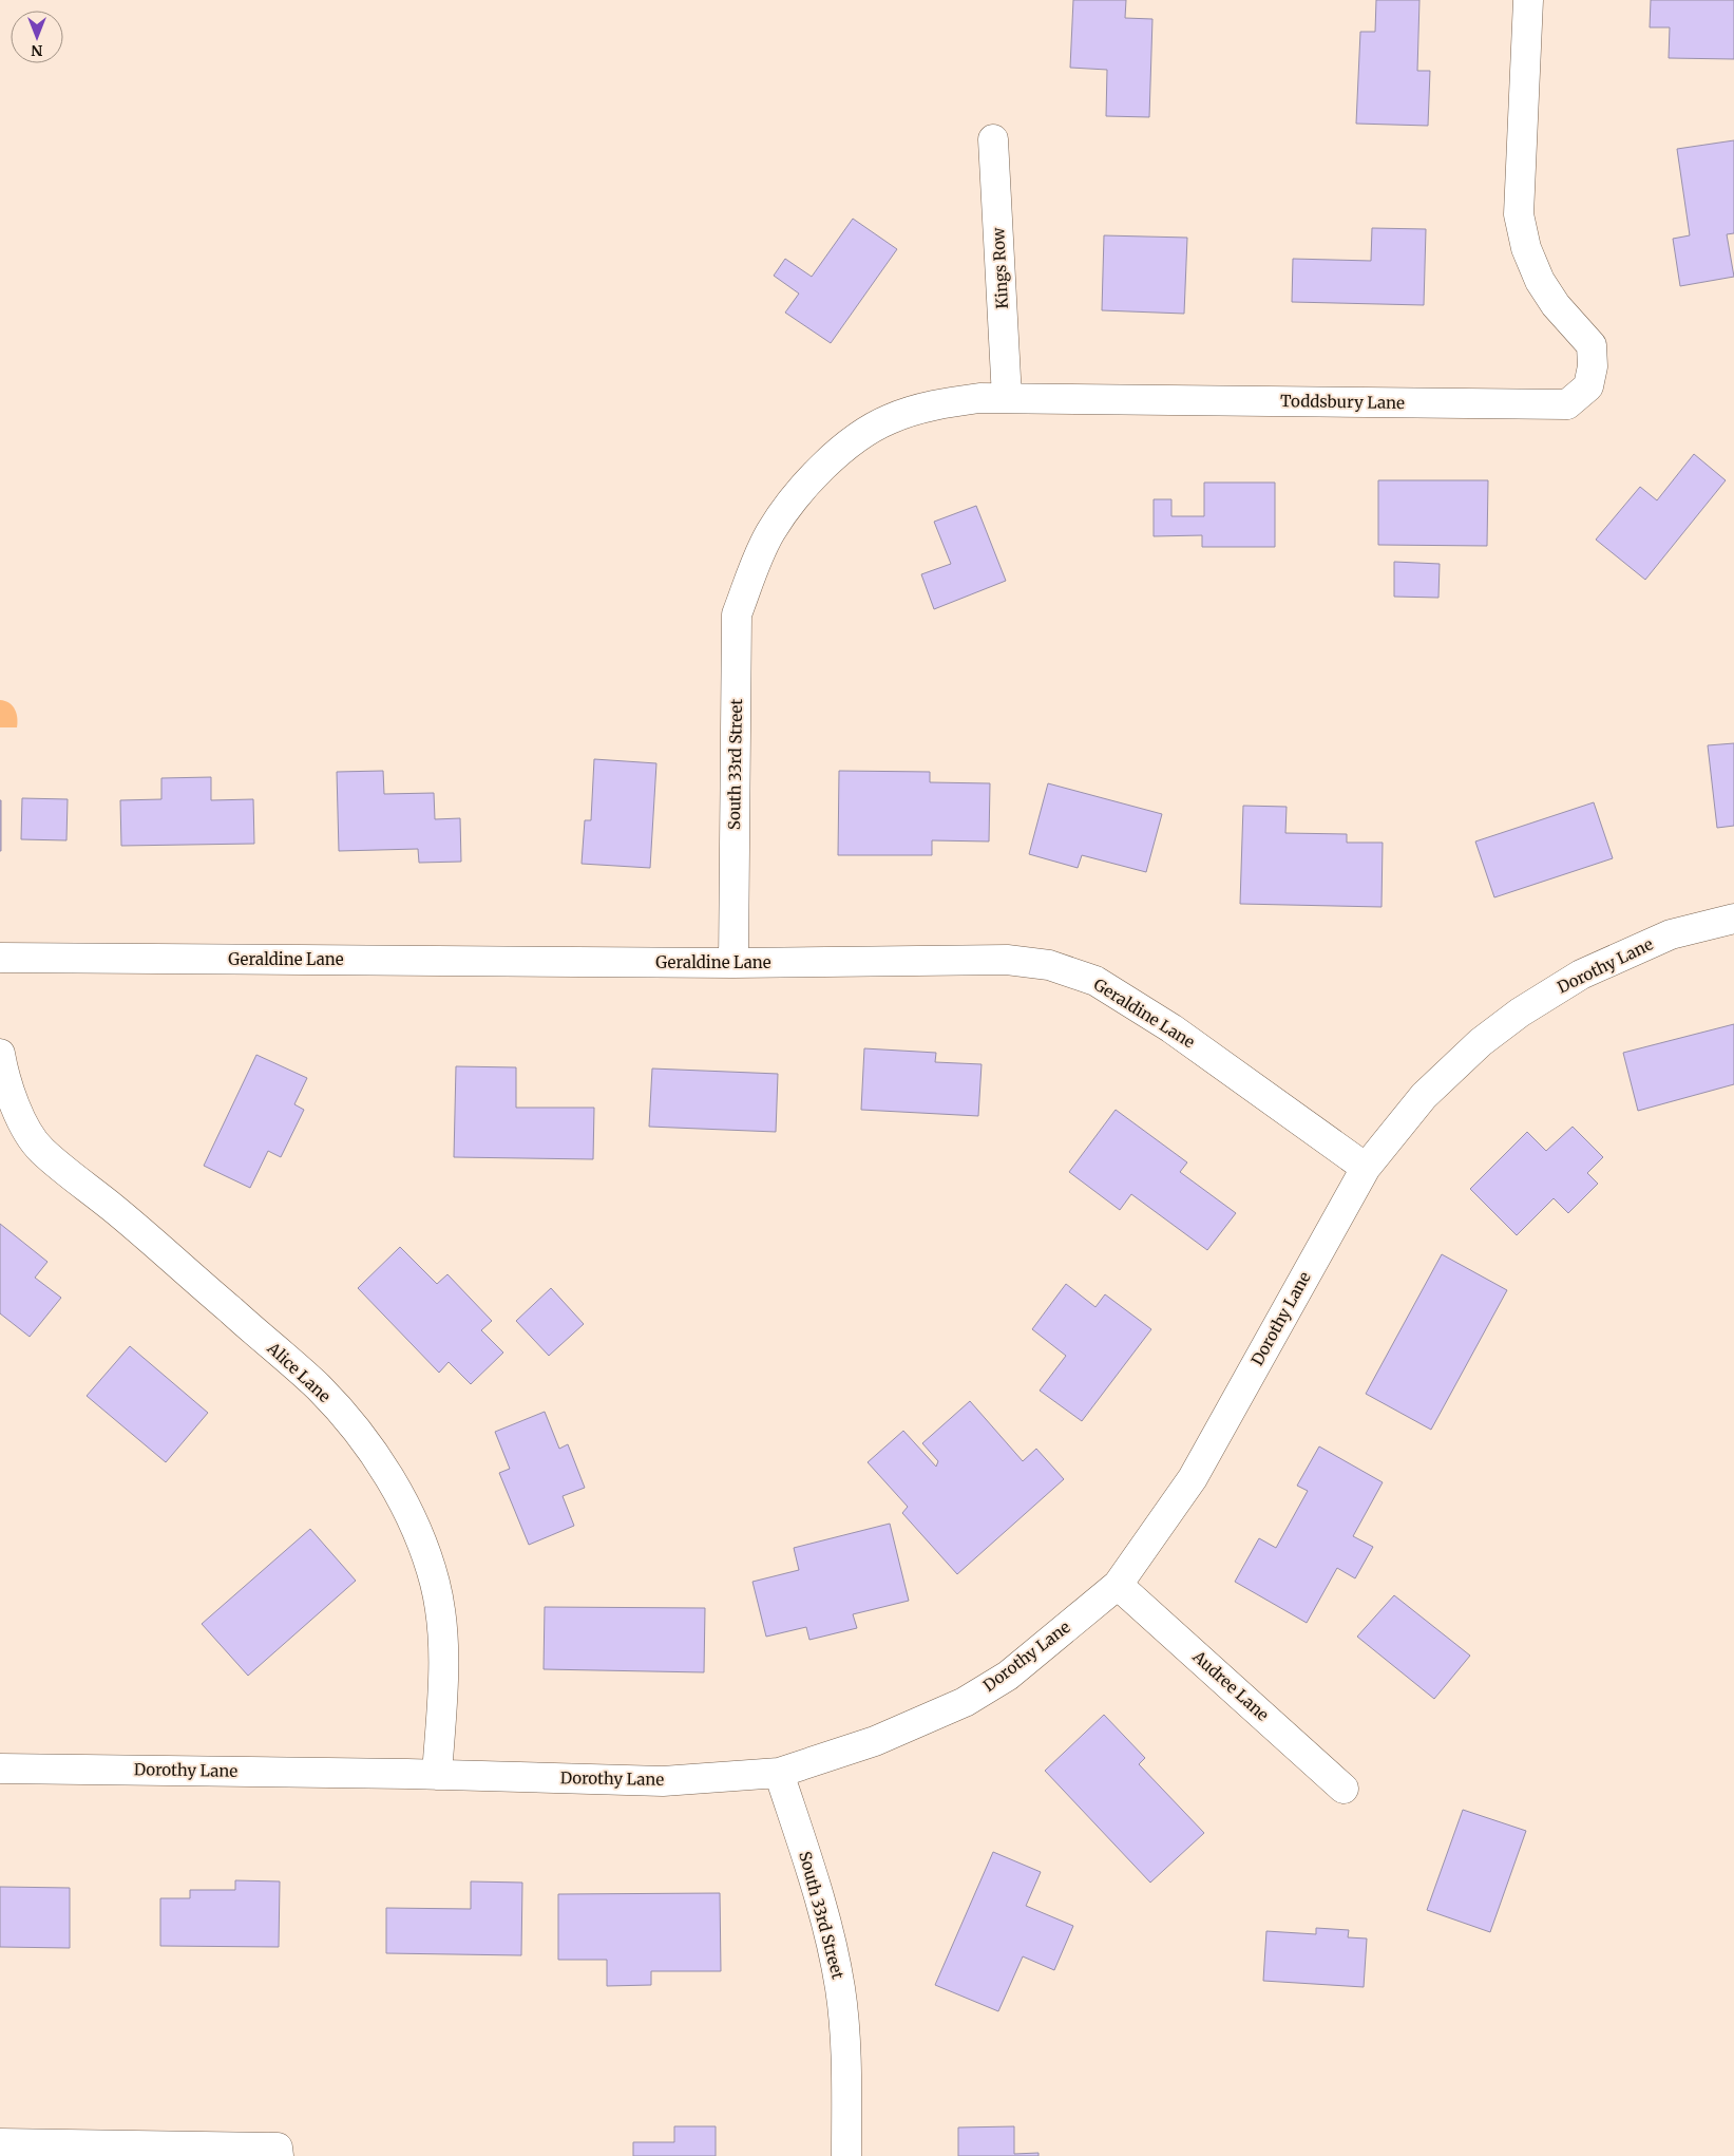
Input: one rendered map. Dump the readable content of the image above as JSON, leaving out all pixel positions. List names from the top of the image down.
{
  "streets": {
    "street": [
      "Kings Row",
      "Toddsbury Lane",
      "South 33rd Street",
      "Geraldine Lane",
      "Dorothy Lane",
      "Alice Lane",
      "Audree Lane"
    ]
  },
  "crossings": [
    ["Kings Row", "Toddsbury Lane"],
    ["Toddsbury Lane", "South 33rd Street"],
    ["South 33rd Street", "Geraldine Lane"],
    ["South 33rd Street", "Dorothy Lane"],
    ["Geraldine Lane", "Dorothy Lane"],
    ["Dorothy Lane", "Alice Lane"],
    ["Dorothy Lane", "Audree Lane"]
  ],
  "north": "bottom"
}
